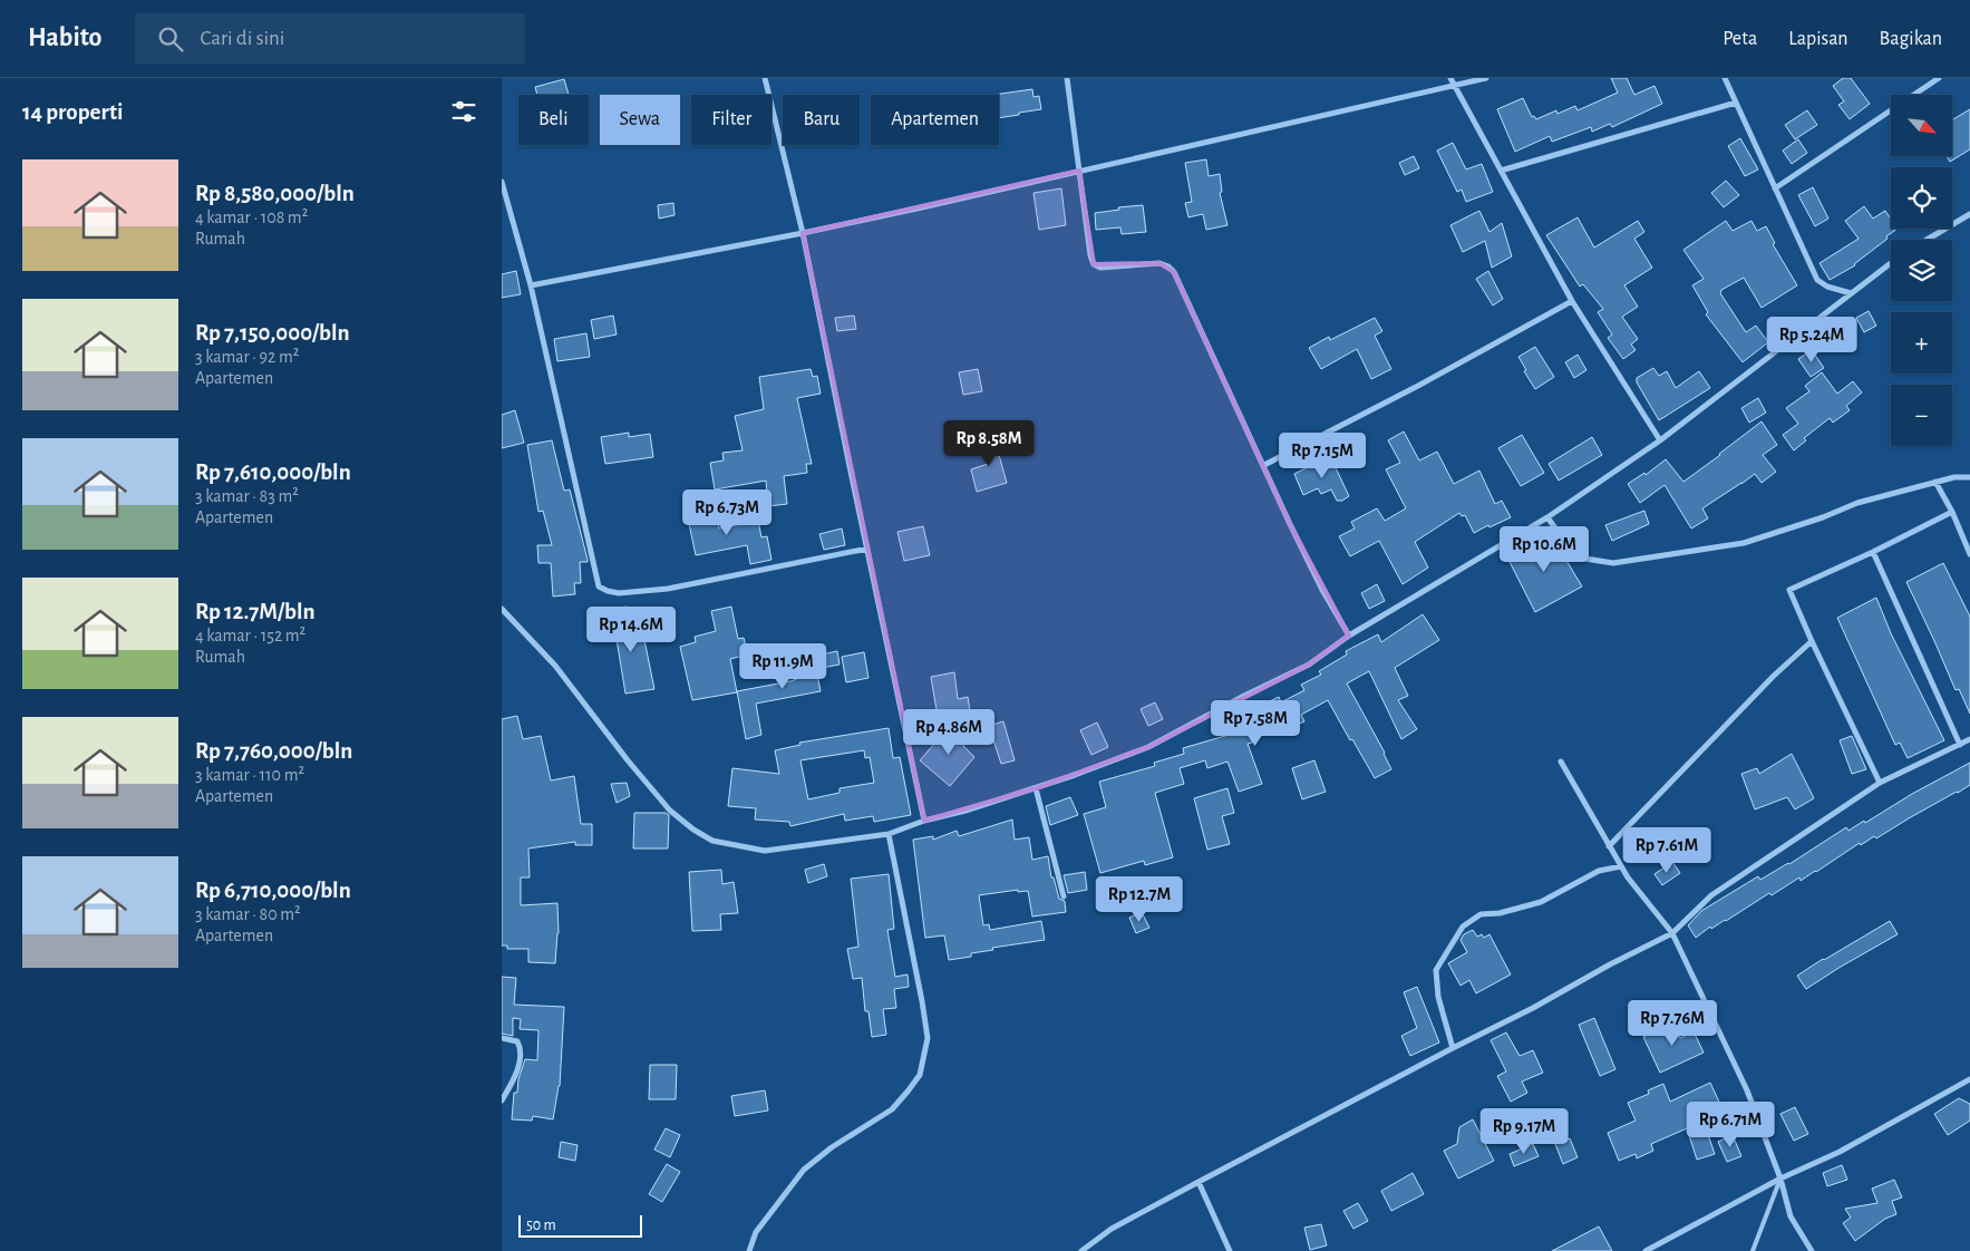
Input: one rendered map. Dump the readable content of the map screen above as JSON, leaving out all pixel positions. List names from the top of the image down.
{
  "scale_bar": "50 m",
  "north": "bottom right",
  "page": {
    "header": "Habito",
    "search": "Cari di sini",
    "nav": ["Peta", "Lapisan", "Bagikan"],
    "heading": "14 properti",
    "map_buttons": ["+", "−"],
    "chip": [
      "Beli",
      "Sewa",
      "Filter",
      "Baru",
      "Apartemen"
    ],
    "list": [
      {
        "name": "Rp 8,580,000/bln",
        "note": "4 kamar · 108 m² · Rumah"
      },
      {
        "name": "Rp 7,150,000/bln",
        "note": "3 kamar · 92 m² · Apartemen"
      },
      {
        "name": "Rp 7,610,000/bln",
        "note": "3 kamar · 83 m² · Apartemen"
      },
      {
        "name": "Rp 12.7M/bln",
        "note": "4 kamar · 152 m² · Rumah"
      },
      {
        "name": "Rp 7,760,000/bln",
        "note": "3 kamar · 110 m² · Apartemen"
      },
      {
        "name": "Rp 6,710,000/bln",
        "note": "3 kamar · 80 m² · Apartemen"
      }
    ],
    "price": [
      "Rp 5.24M",
      "Rp 8.58M",
      "Rp 7.15M",
      "Rp 6.73M",
      "Rp 10.6M",
      "Rp 14.6M",
      "Rp 11.9M",
      "Rp 7.58M",
      "Rp 4.86M",
      "Rp 7.61M",
      "Rp 12.7M",
      "Rp 7.76M",
      "Rp 6.71M",
      "Rp 9.17M"
    ],
    "scale": "50 m"
  }
}
